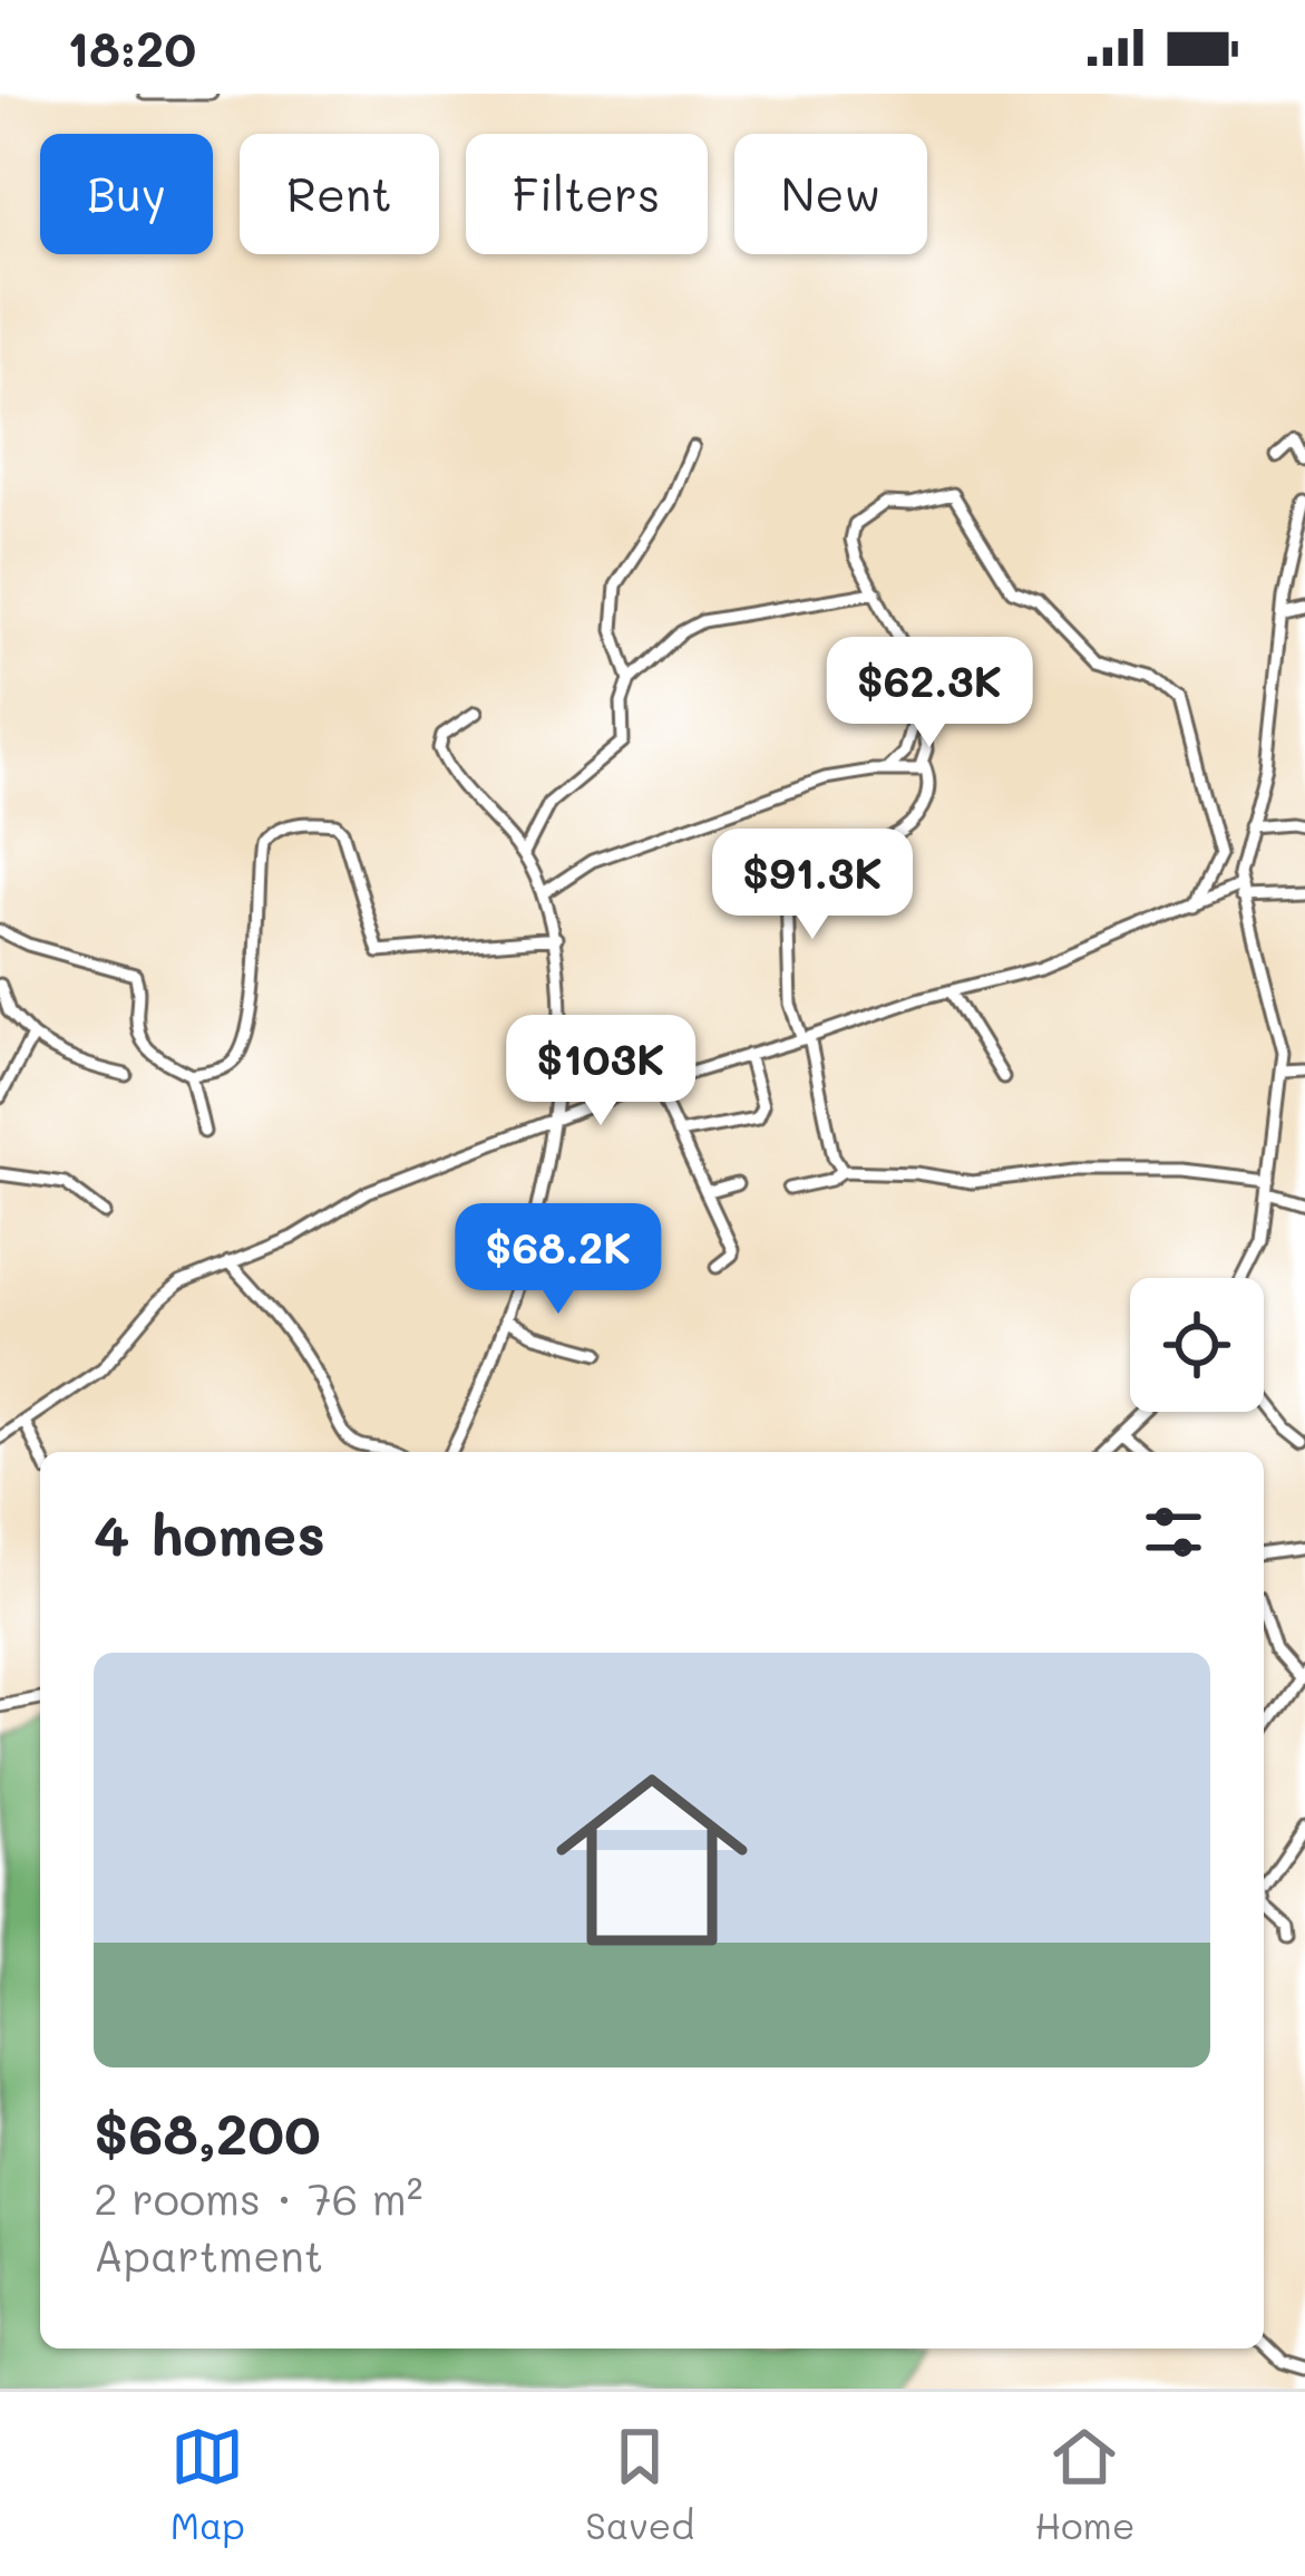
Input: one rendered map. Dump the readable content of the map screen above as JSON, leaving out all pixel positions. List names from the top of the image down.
{
  "page": {
    "status": "18:20",
    "chip": [
      "Buy",
      "Rent",
      "Filters",
      "New"
    ],
    "price": [
      "$62.3K",
      "$91.3K",
      "$103K",
      "$68.2K"
    ],
    "heading": "4 homes",
    "list": [
      {
        "name": "$68,200",
        "note": "2 rooms · 76 m² · Apartment"
      }
    ],
    "tabs": ["Map", "Saved", "Home"]
  }
}
